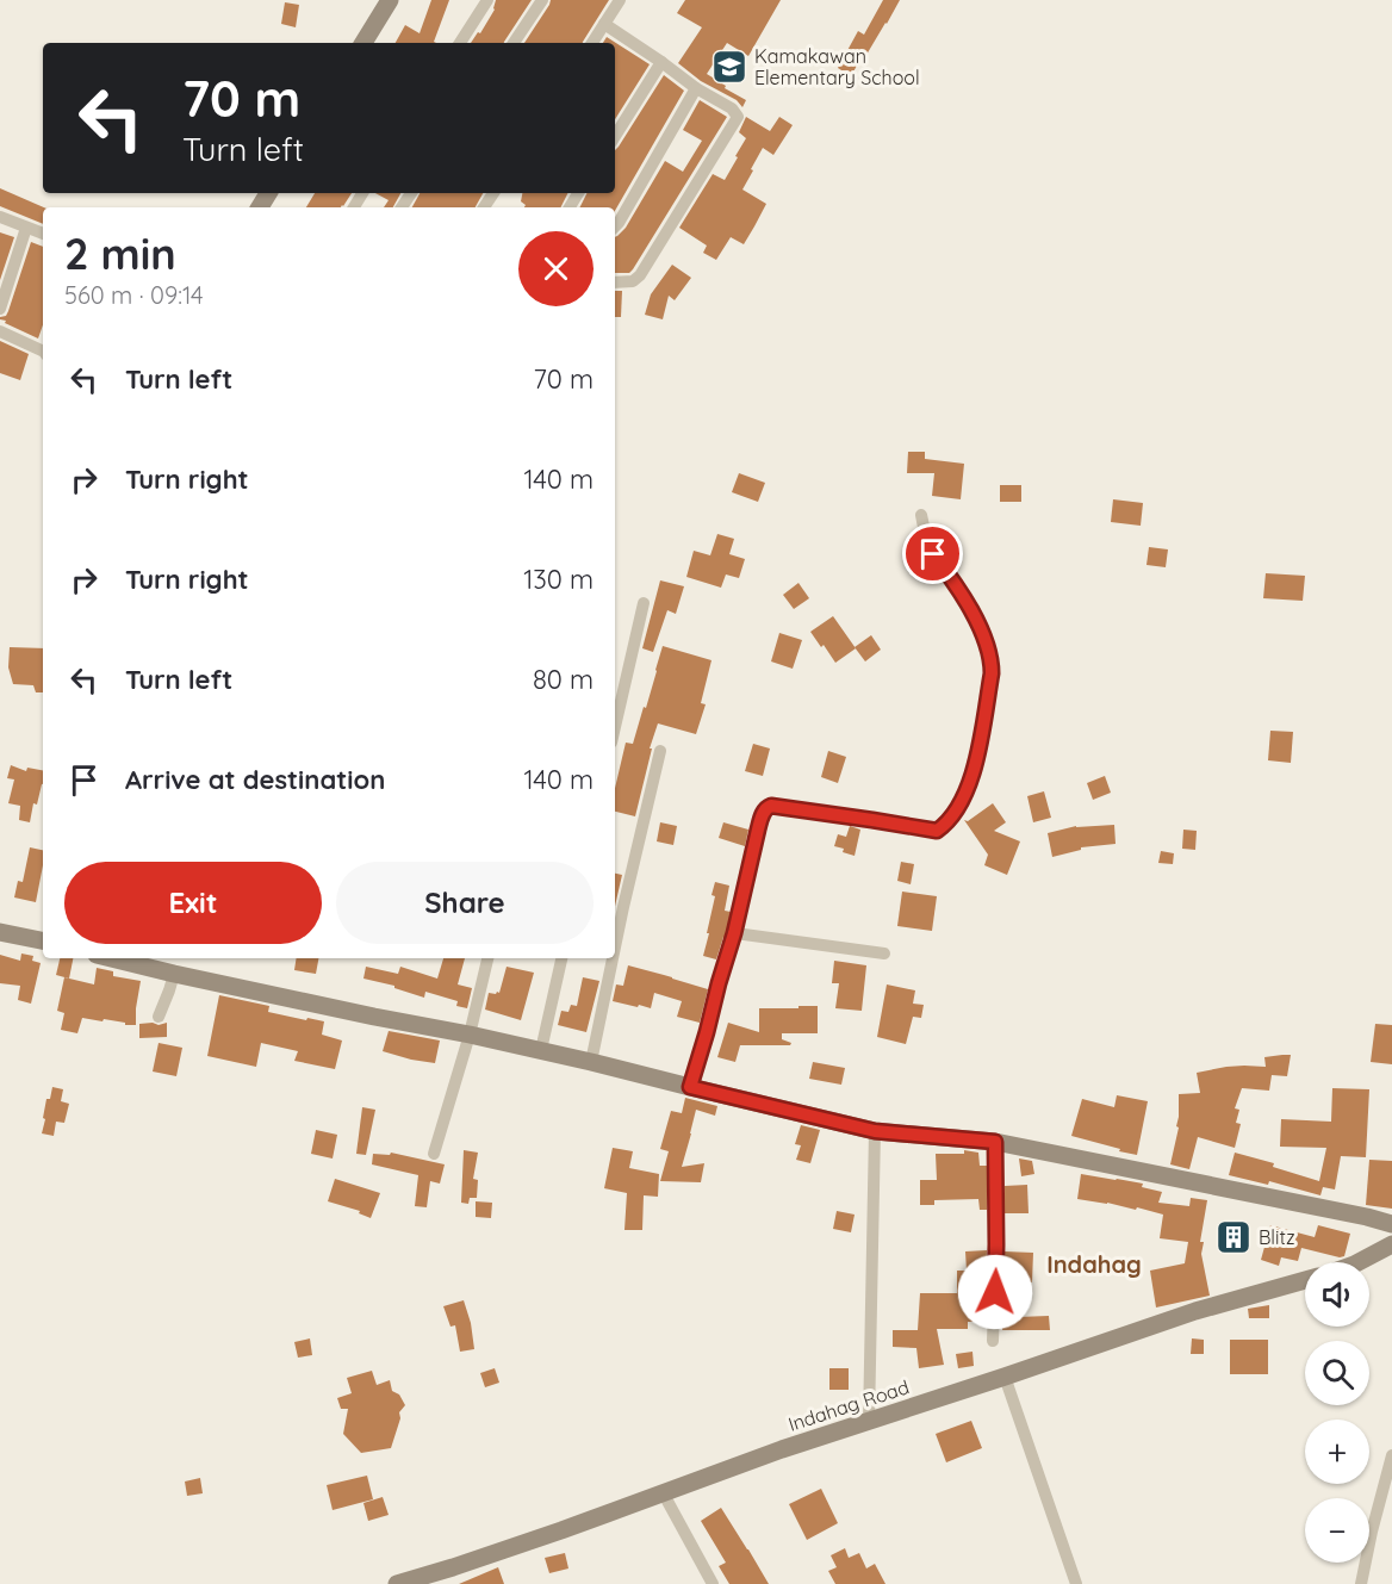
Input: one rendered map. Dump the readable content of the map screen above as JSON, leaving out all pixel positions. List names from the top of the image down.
{
  "streets": {
    "main road": ["Indahag Road"]
  },
  "districts": ["Indahag"],
  "places": {
    "school or university": ["Kamakawan Elementary School"],
    "building": ["Blitz"]
  },
  "page": {
    "turn": ["70 m", "Turn left"],
    "heading": ["2 min", "560 m · 09:14"],
    "list": [
      {
        "name": "Turn left",
        "value": "70 m"
      },
      {
        "name": "Turn right",
        "value": "140 m"
      },
      {
        "name": "Turn right",
        "value": "130 m"
      },
      {
        "name": "Turn left",
        "value": "80 m"
      },
      {
        "name": "Arrive at destination",
        "value": "140 m"
      }
    ],
    "buttons": ["Exit", "Share"],
    "map_buttons": ["+", "−"]
  }
}
